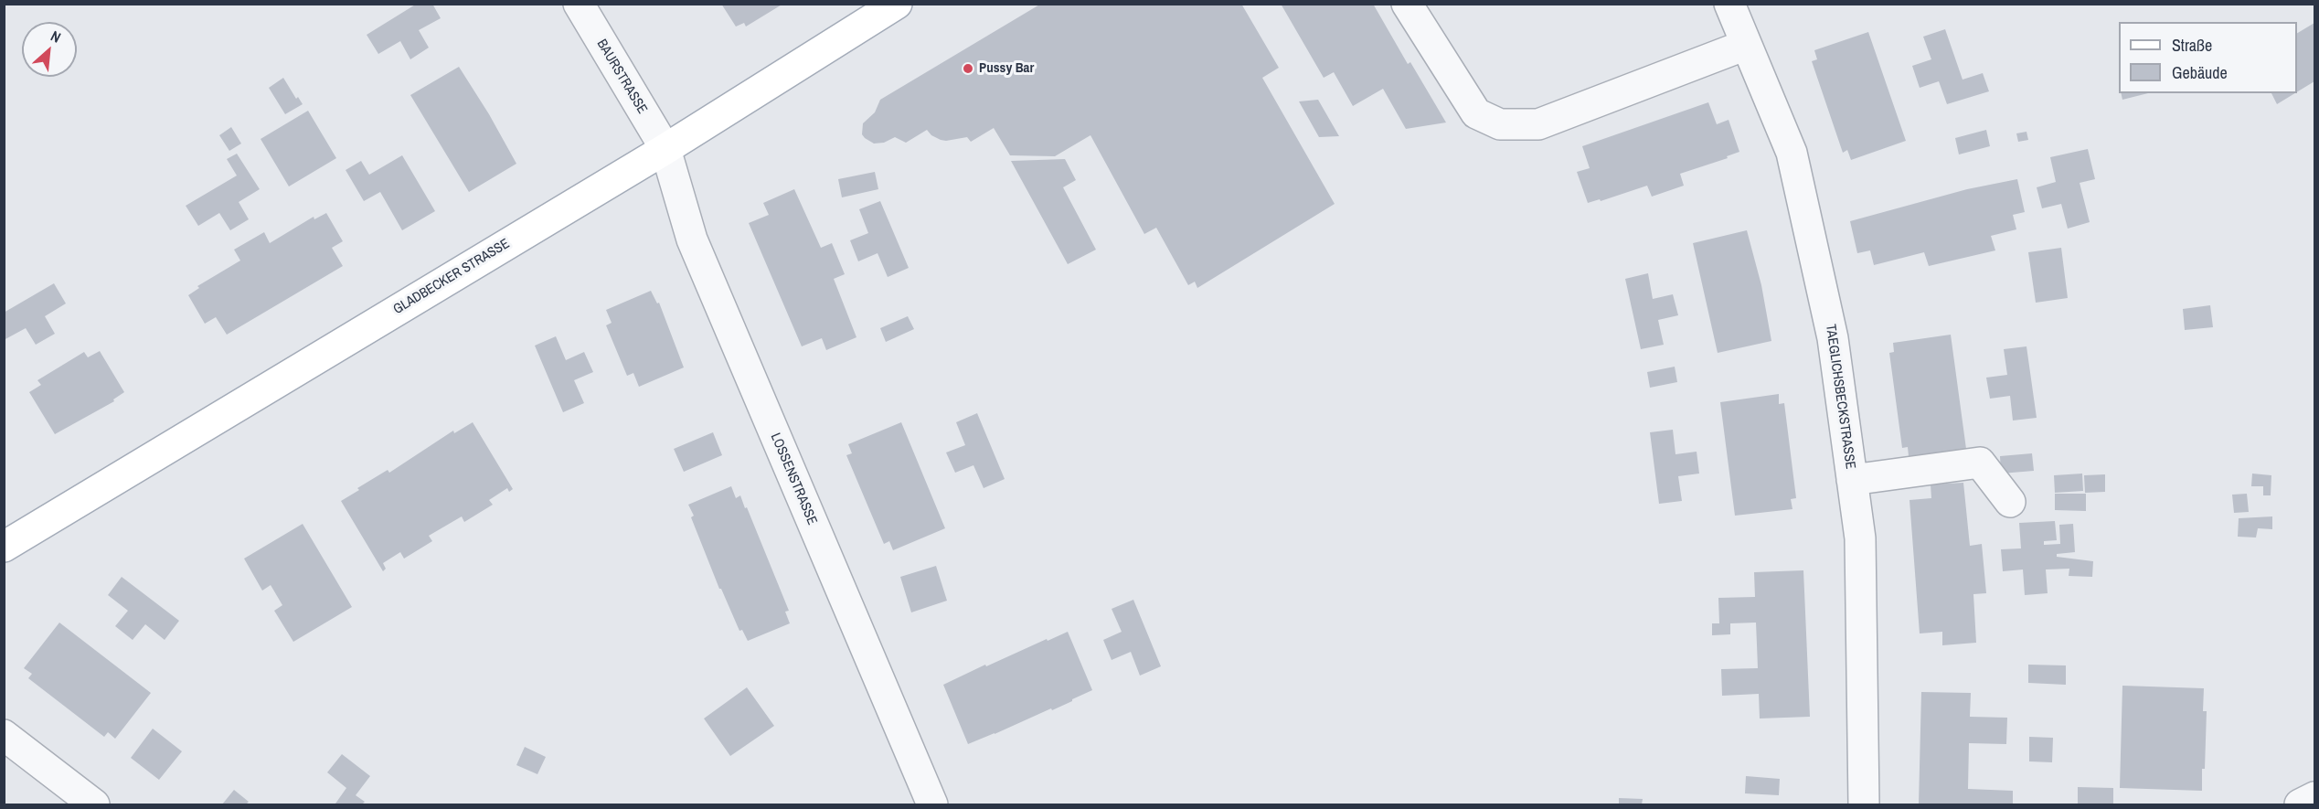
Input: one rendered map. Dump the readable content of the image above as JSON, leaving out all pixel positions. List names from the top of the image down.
{
  "streets": {
    "main road": ["GLADBECKER STRASSE"],
    "street": ["BAURSTRASSE", "TAEGLICHSBECKSTRASSE", "LOSSENSTRASSE"]
  },
  "crossings": [
    ["BAURSTRASSE", "GLADBECKER STRASSE"],
    ["BAURSTRASSE", "LOSSENSTRASSE"],
    ["GLADBECKER STRASSE", "LOSSENSTRASSE"]
  ],
  "places": ["Pussy Bar"],
  "legend": ["Straße", "Gebäude"],
  "north": "top right"
}
